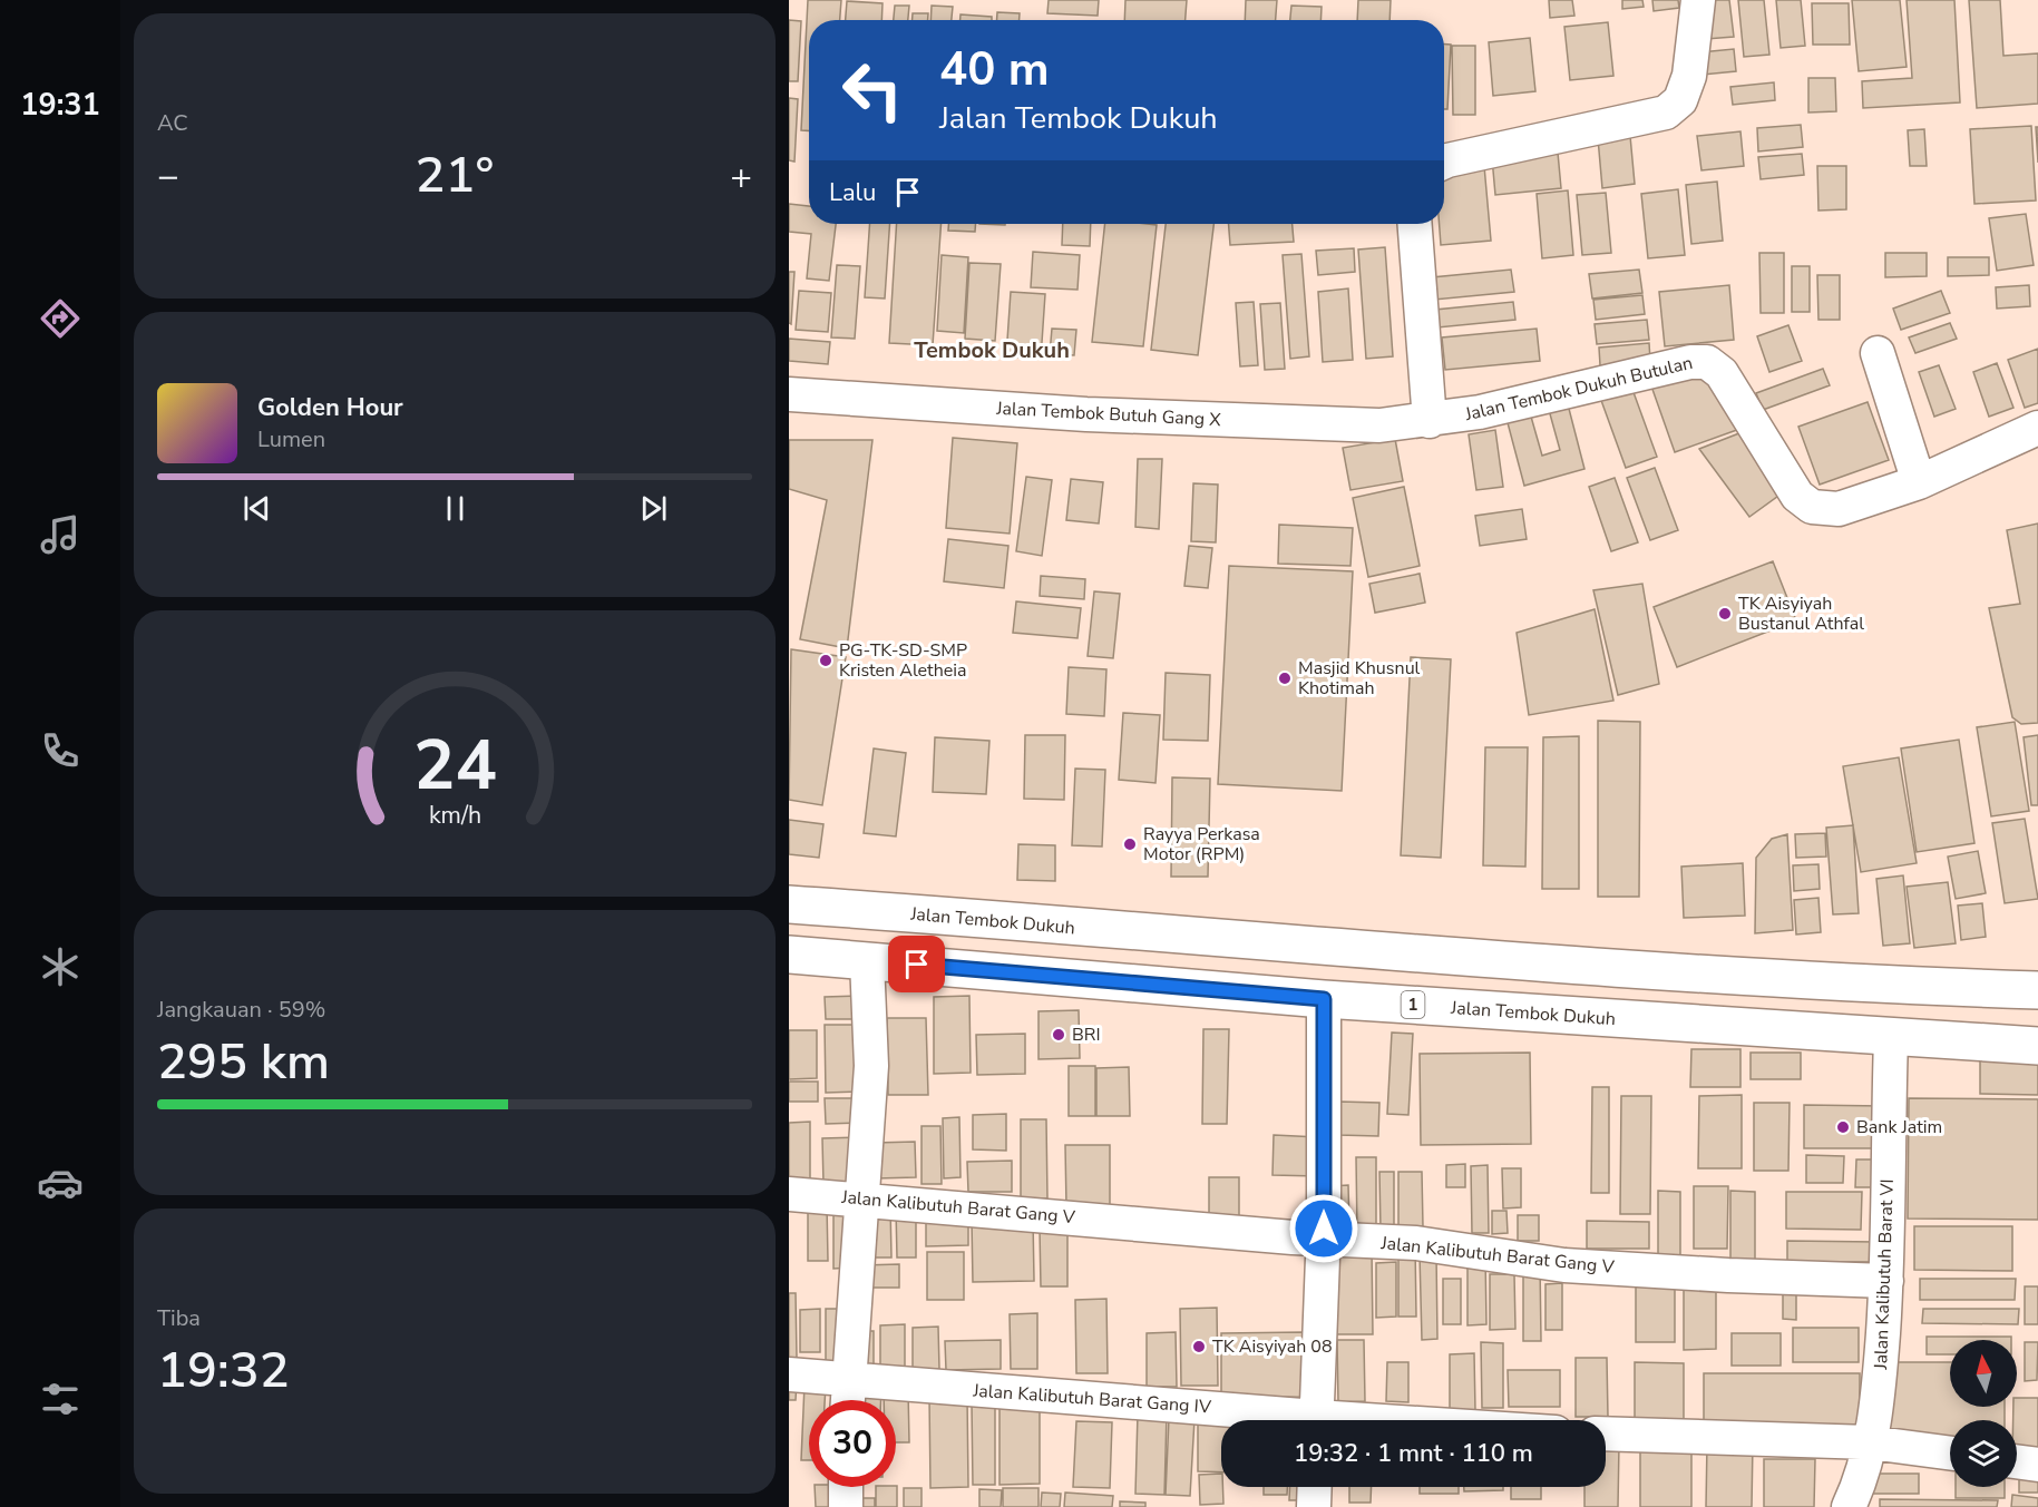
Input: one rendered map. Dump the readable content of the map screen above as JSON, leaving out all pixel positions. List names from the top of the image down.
{
  "streets": {
    "highway": ["Jalan Tembok Dukuh", "1"],
    "street": [
      "Jalan Tembok Dukuh Butulan",
      "Jalan Tembok Butuh Gang X",
      "Jalan Kalibutuh Barat Gang V",
      "Jalan Kalibutuh Barat VI",
      "Jalan Kalibutuh Barat Gang IV"
    ]
  },
  "crossings": [
    ["Jalan Tembok Dukuh Butulan", "Jalan Tembok Butuh Gang X"],
    ["Jalan Tembok Dukuh", "Jalan Kalibutuh Barat VI"],
    ["Jalan Kalibutuh Barat Gang V", "Jalan Kalibutuh Barat VI"]
  ],
  "districts": ["Tembok Dukuh"],
  "places": [
    "TK Aisyiyah Bustanul Athfal",
    "PG-TK-SD-SMP Kristen Aletheia",
    "Masjid Khusnul Khotimah",
    "Rayya Perkasa Motor (RPM)",
    "BRI",
    "Bank Jatim",
    "TK Aisyiyah 08"
  ],
  "north": "top",
  "page": {
    "tabs": "19:31",
    "tile": [
      "AC",
      ["Jangkauan · 59%", "295 km"],
      ["Tiba", "19:32"]
    ],
    "turn": ["40 m", "Jalan Tembok Dukuh"],
    "heat": ["−", "21°", "+"],
    "then": "Lalu",
    "song": ["Golden Hour", "Lumen"],
    "limit": "30",
    "trip": "19:32 · 1 mnt · 110 m",
    "gauge": ["24", "km/h"]
  }
}
